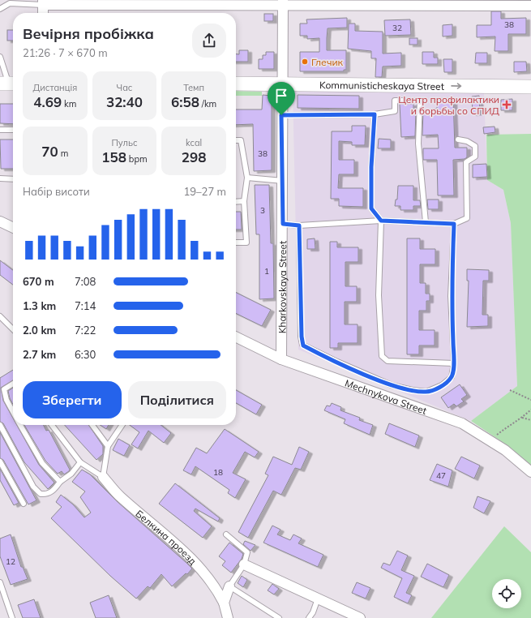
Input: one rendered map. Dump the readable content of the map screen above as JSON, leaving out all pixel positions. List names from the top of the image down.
{
  "streets": {
    "street": [
      "Kommunisticheskaya Street",
      "Kharkovskaya Street",
      "Mechnykova Street",
      "Белкина проезд"
    ]
  },
  "crossings": [
    ["Kommunisticheskaya Street", "Kharkovskaya Street"],
    ["Kharkovskaya Street", "Mechnykova Street"]
  ],
  "places": {
    "other": ["Глечик"],
    "health": ["Центр профилактики и борьбы со СПИД"]
  },
  "house_numbers": [
    "38",
    "32",
    "38",
    "3",
    "1",
    "18",
    "47",
    "12"
  ],
  "page": {
    "heading": ["Вечірня пробіжка", "21:26 · 7 × 670 m"],
    "stats": [
      ["Дистанція", "4.69 km"],
      ["Час", "32:40"],
      ["Темп", "6:58 /km"],
      ["70 m"],
      ["Пульс", "158 bpm"],
      ["kcal", "298"]
    ],
    "chart": ["Набір висоти", "19–27 m"],
    "list": [
      {
        "name": "670 m",
        "note": "7:08"
      },
      {
        "name": "1.3 km",
        "note": "7:14"
      },
      {
        "name": "2.0 km",
        "note": "7:22"
      },
      {
        "name": "2.7 km",
        "note": "6:30"
      }
    ],
    "buttons": ["Зберегти", "Поділитися"]
  }
}
